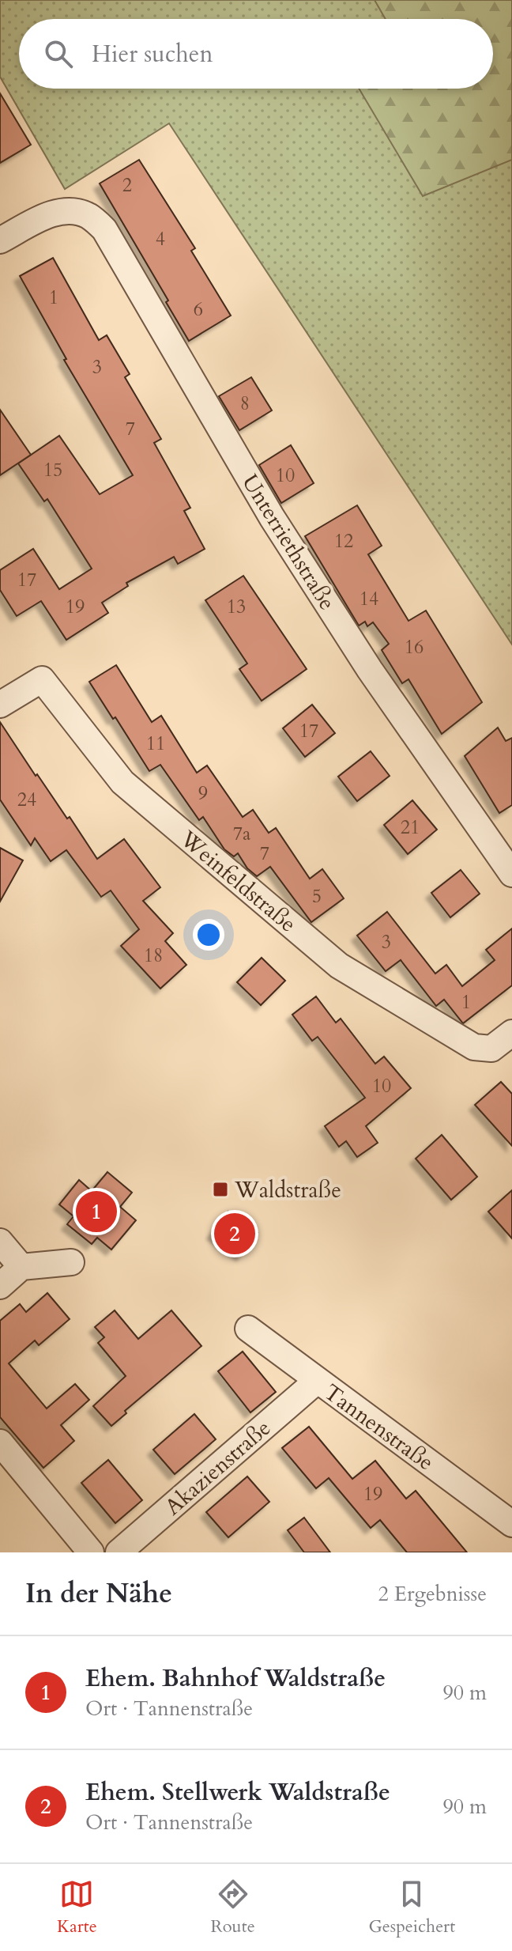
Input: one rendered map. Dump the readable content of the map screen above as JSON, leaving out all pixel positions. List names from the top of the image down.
{
  "streets": {
    "street": [
      "Unterriethstraße",
      "Weinfeldstraße",
      "Tannenstraße",
      "Akazienstraße"
    ]
  },
  "crossings": [
    ["Tannenstraße", "Akazienstraße"]
  ],
  "places": {
    "transit": ["Waldstraße"]
  },
  "house_numbers": [
    "2",
    "4",
    "1",
    "6",
    "3",
    "8",
    "7",
    "15",
    "10",
    "12",
    "17",
    "14",
    "19",
    "13",
    "16",
    "17",
    "11",
    "9",
    "24",
    "21",
    "7a",
    "7",
    "5",
    "3",
    "18",
    "1",
    "10",
    "19"
  ],
  "page": {
    "search": "Hier suchen",
    "pins": ["1", "2"],
    "heading": ["In der Nähe", "2 Ergebnisse"],
    "list": [
      {
        "mark": "1",
        "name": "Ehem. Bahnhof Waldstraße",
        "note": "Ort · Tannenstraße",
        "value": "90 m"
      },
      {
        "mark": "2",
        "name": "Ehem. Stellwerk Waldstraße",
        "note": "Ort · Tannenstraße",
        "value": "90 m"
      }
    ],
    "nav": ["Karte", "Route", "Gespeichert"]
  }
}
